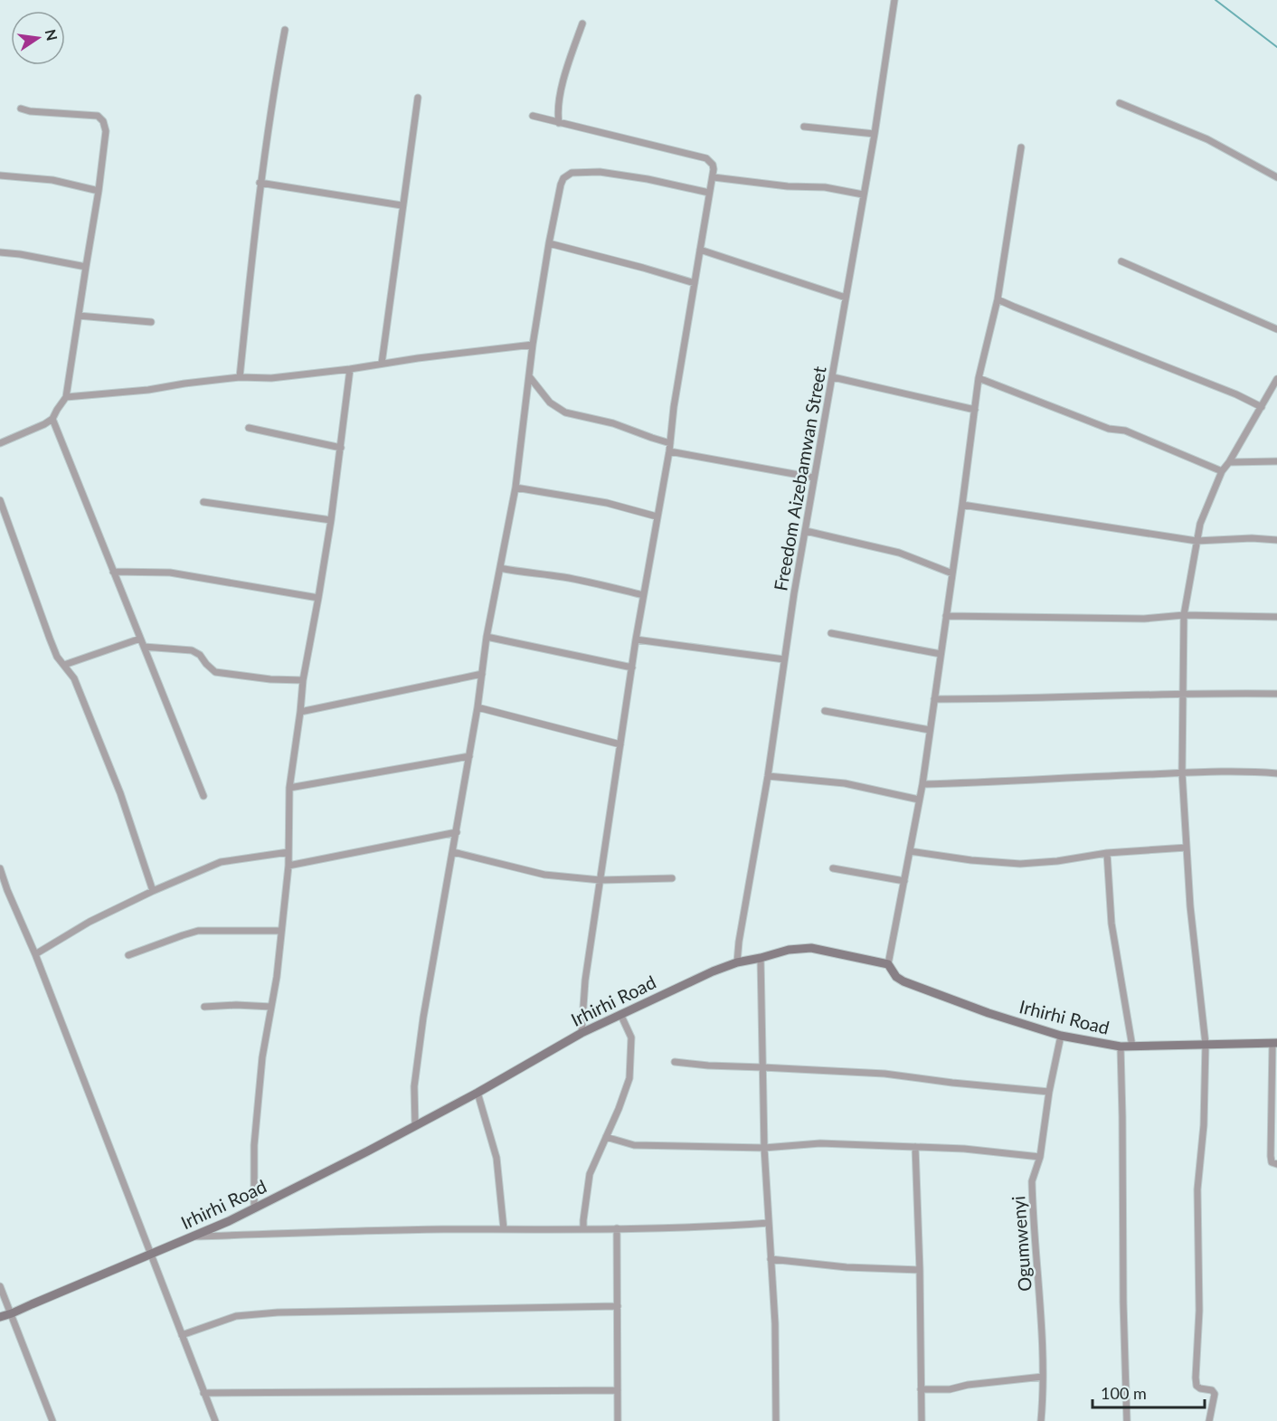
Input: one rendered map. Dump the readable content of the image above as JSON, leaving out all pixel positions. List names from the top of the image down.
{
  "streets": {
    "street": ["Freedom Aizebamwan Street", "Irhirhi Road", "Ogumwenyi"]
  },
  "crossings": [
    ["Freedom Aizebamwan Street", "Irhirhi Road"],
    ["Irhirhi Road", "Ogumwenyi"]
  ],
  "scale_bar": "100 m",
  "north": "right"
}
